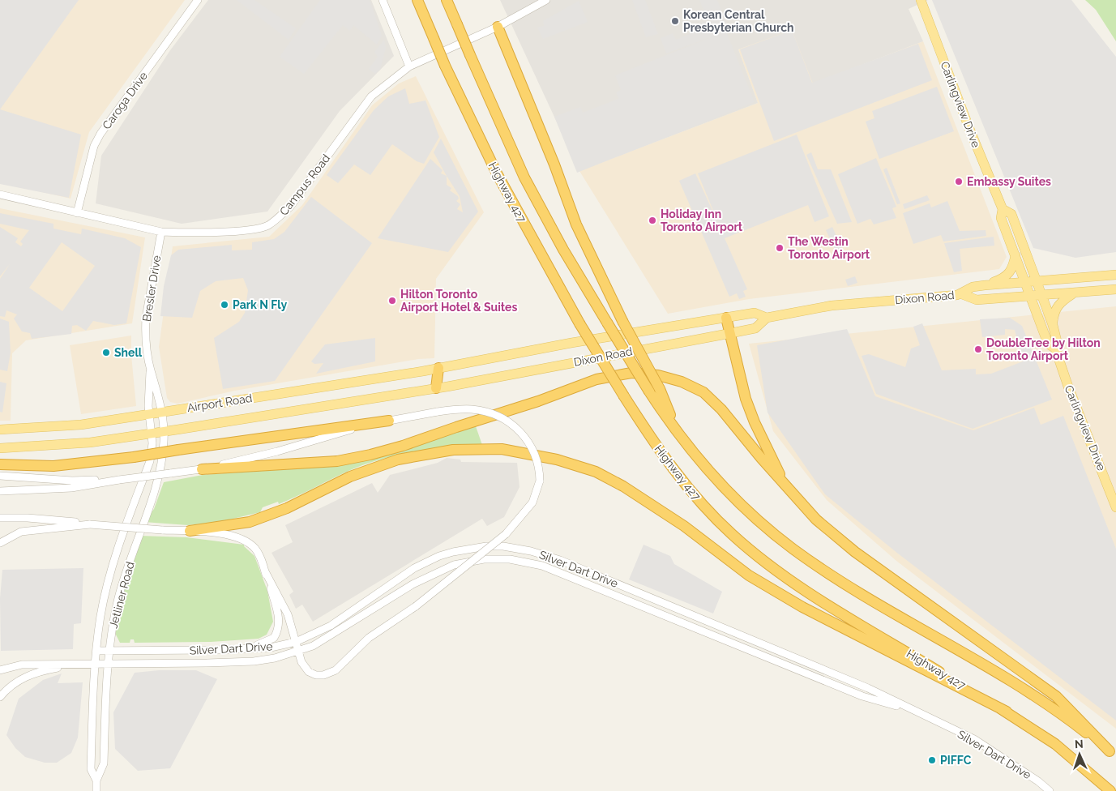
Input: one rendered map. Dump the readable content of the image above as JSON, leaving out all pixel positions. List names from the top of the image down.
{
  "streets": {
    "highway": ["Highway 427"],
    "main road": ["Carlingview Drive", "Dixon Road", "Airport Road"],
    "street": [
      "Caroga Drive",
      "Campus Road",
      "Bresler Drive",
      "Silver Dart Drive",
      "Jetliner Road"
    ]
  },
  "crossings": [
    ["Caroga Drive", "Campus Road"],
    ["Carlingview Drive", "Dixon Road"],
    ["Campus Road", "Bresler Drive"],
    ["Bresler Drive", "Airport Road"],
    ["Bresler Drive", "Jetliner Road"],
    ["Dixon Road", "Airport Road"],
    ["Airport Road", "Jetliner Road"],
    ["Silver Dart Drive", "Jetliner Road"]
  ],
  "places": [
    "Korean Central Presbyterian Church",
    "Embassy Suites",
    "Holiday Inn Toronto Airport",
    "The Westin Toronto Airport",
    "Hilton Toronto Airport Hotel & Suites",
    "Park N Fly",
    "DoubleTree by Hilton Toronto Airport",
    "Shell",
    "PIFFC"
  ],
  "north": "top"
}
